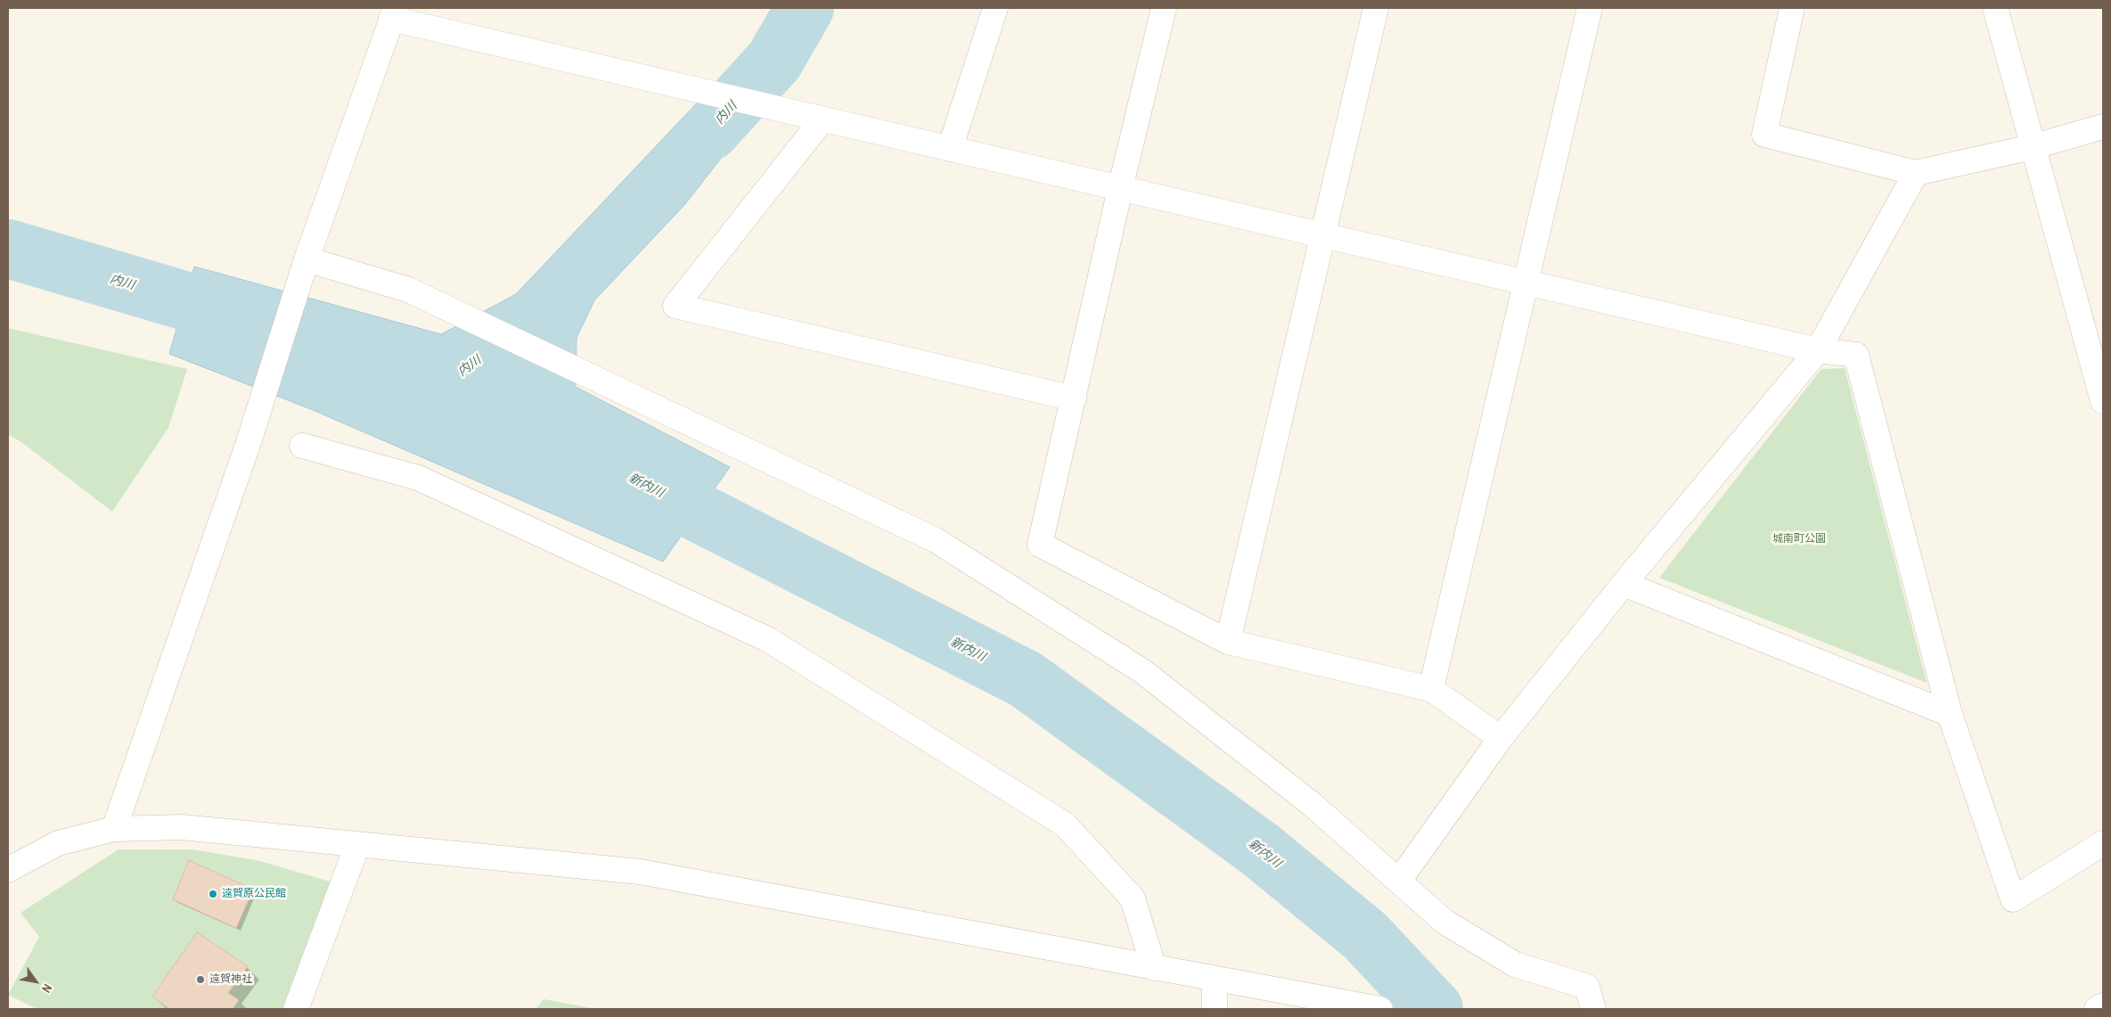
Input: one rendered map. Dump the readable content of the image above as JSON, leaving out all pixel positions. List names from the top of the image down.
{
  "water": ["内川", "新内川"],
  "parks": ["城南町公園"],
  "places": ["遠賀原公民館", "遠賀神社"],
  "north": "bottom right"
}
